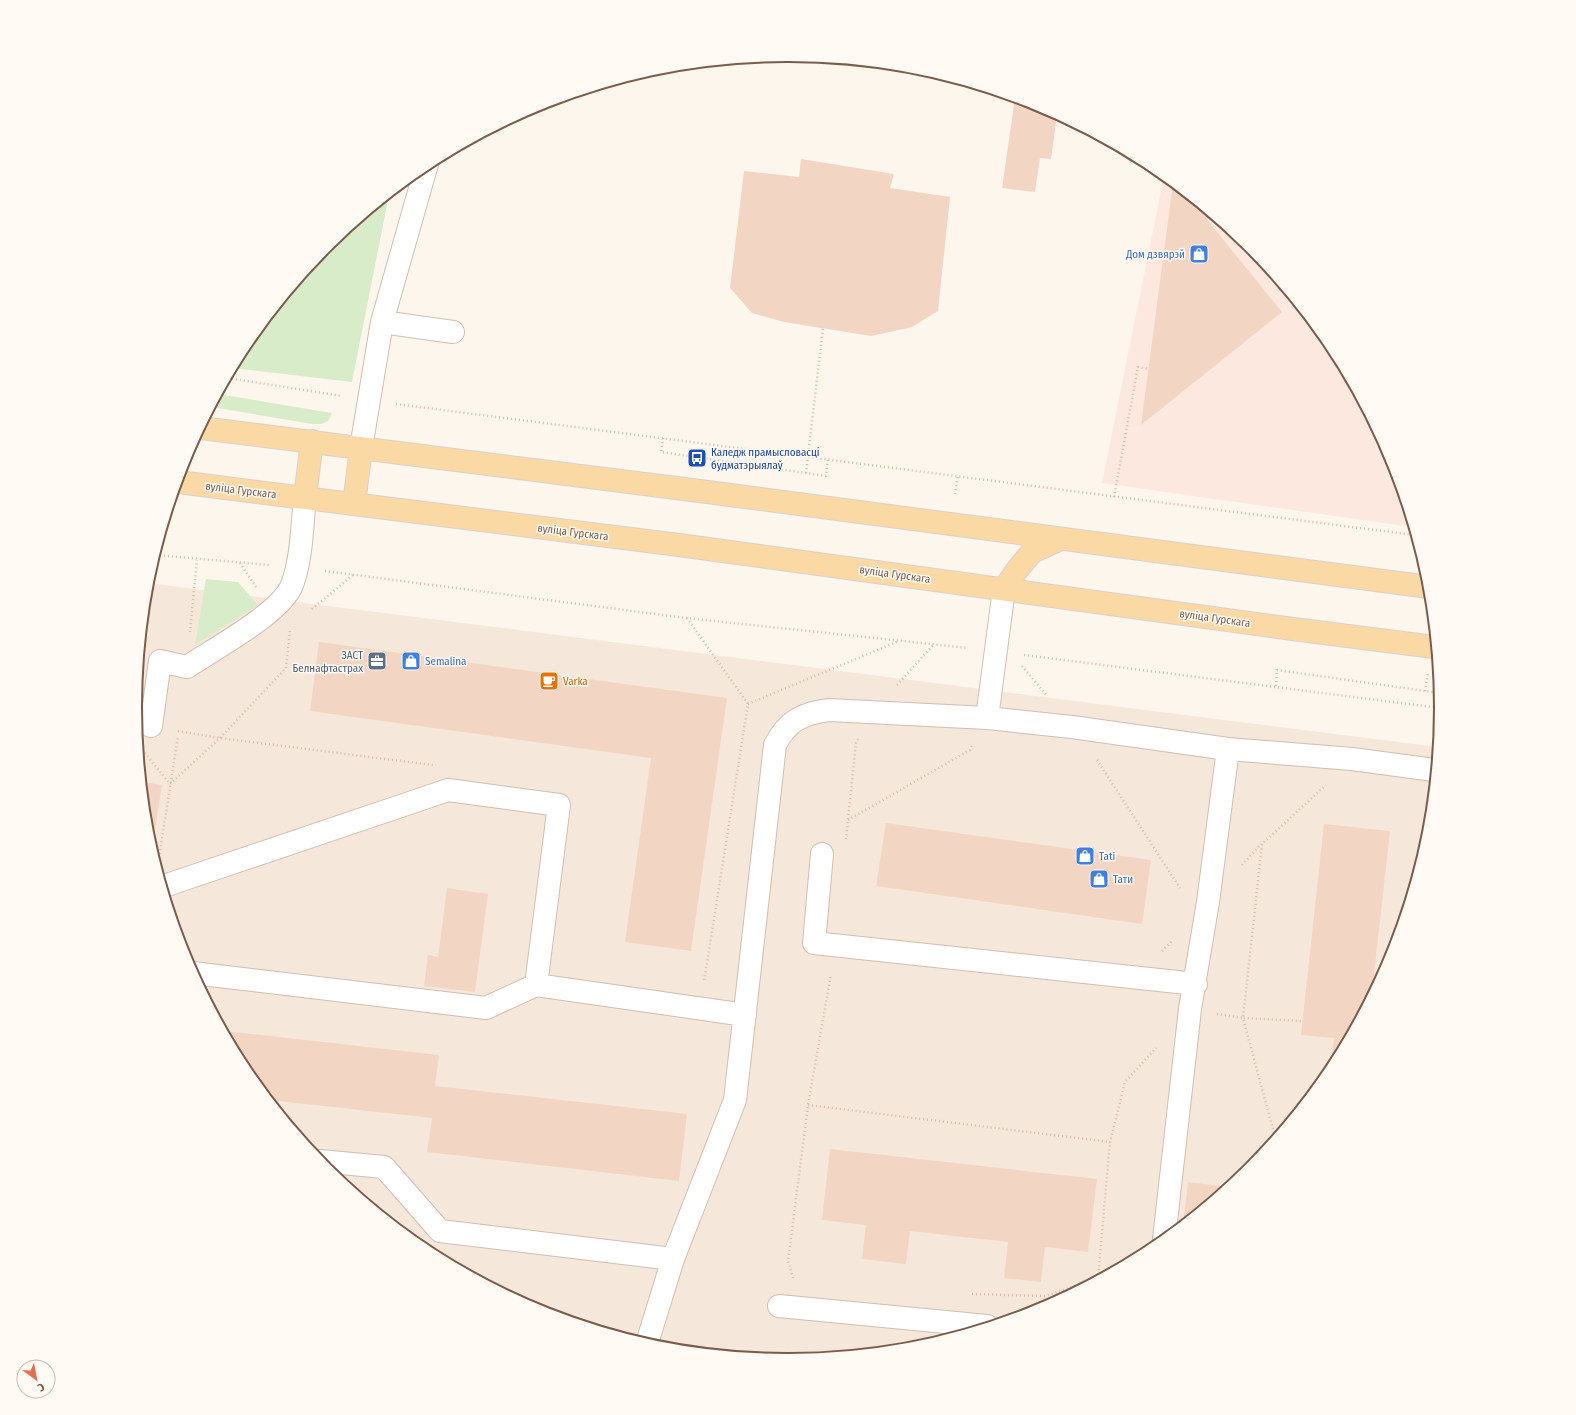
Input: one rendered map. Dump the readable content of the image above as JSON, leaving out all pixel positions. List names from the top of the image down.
{
  "streets": {
    "main road": ["вуліца Гурскага"]
  },
  "places": {
    "shop": [
      "Дом дзвярэй",
      "Semalina",
      "Tati",
      "Тати"
    ],
    "bus stop": ["Каледж прамысловасці будматэрыялаў"],
    "office": ["ЗАСТ Белнафтастрах"],
    "cafe": ["Varka"]
  },
  "north": "bottom right"
}
